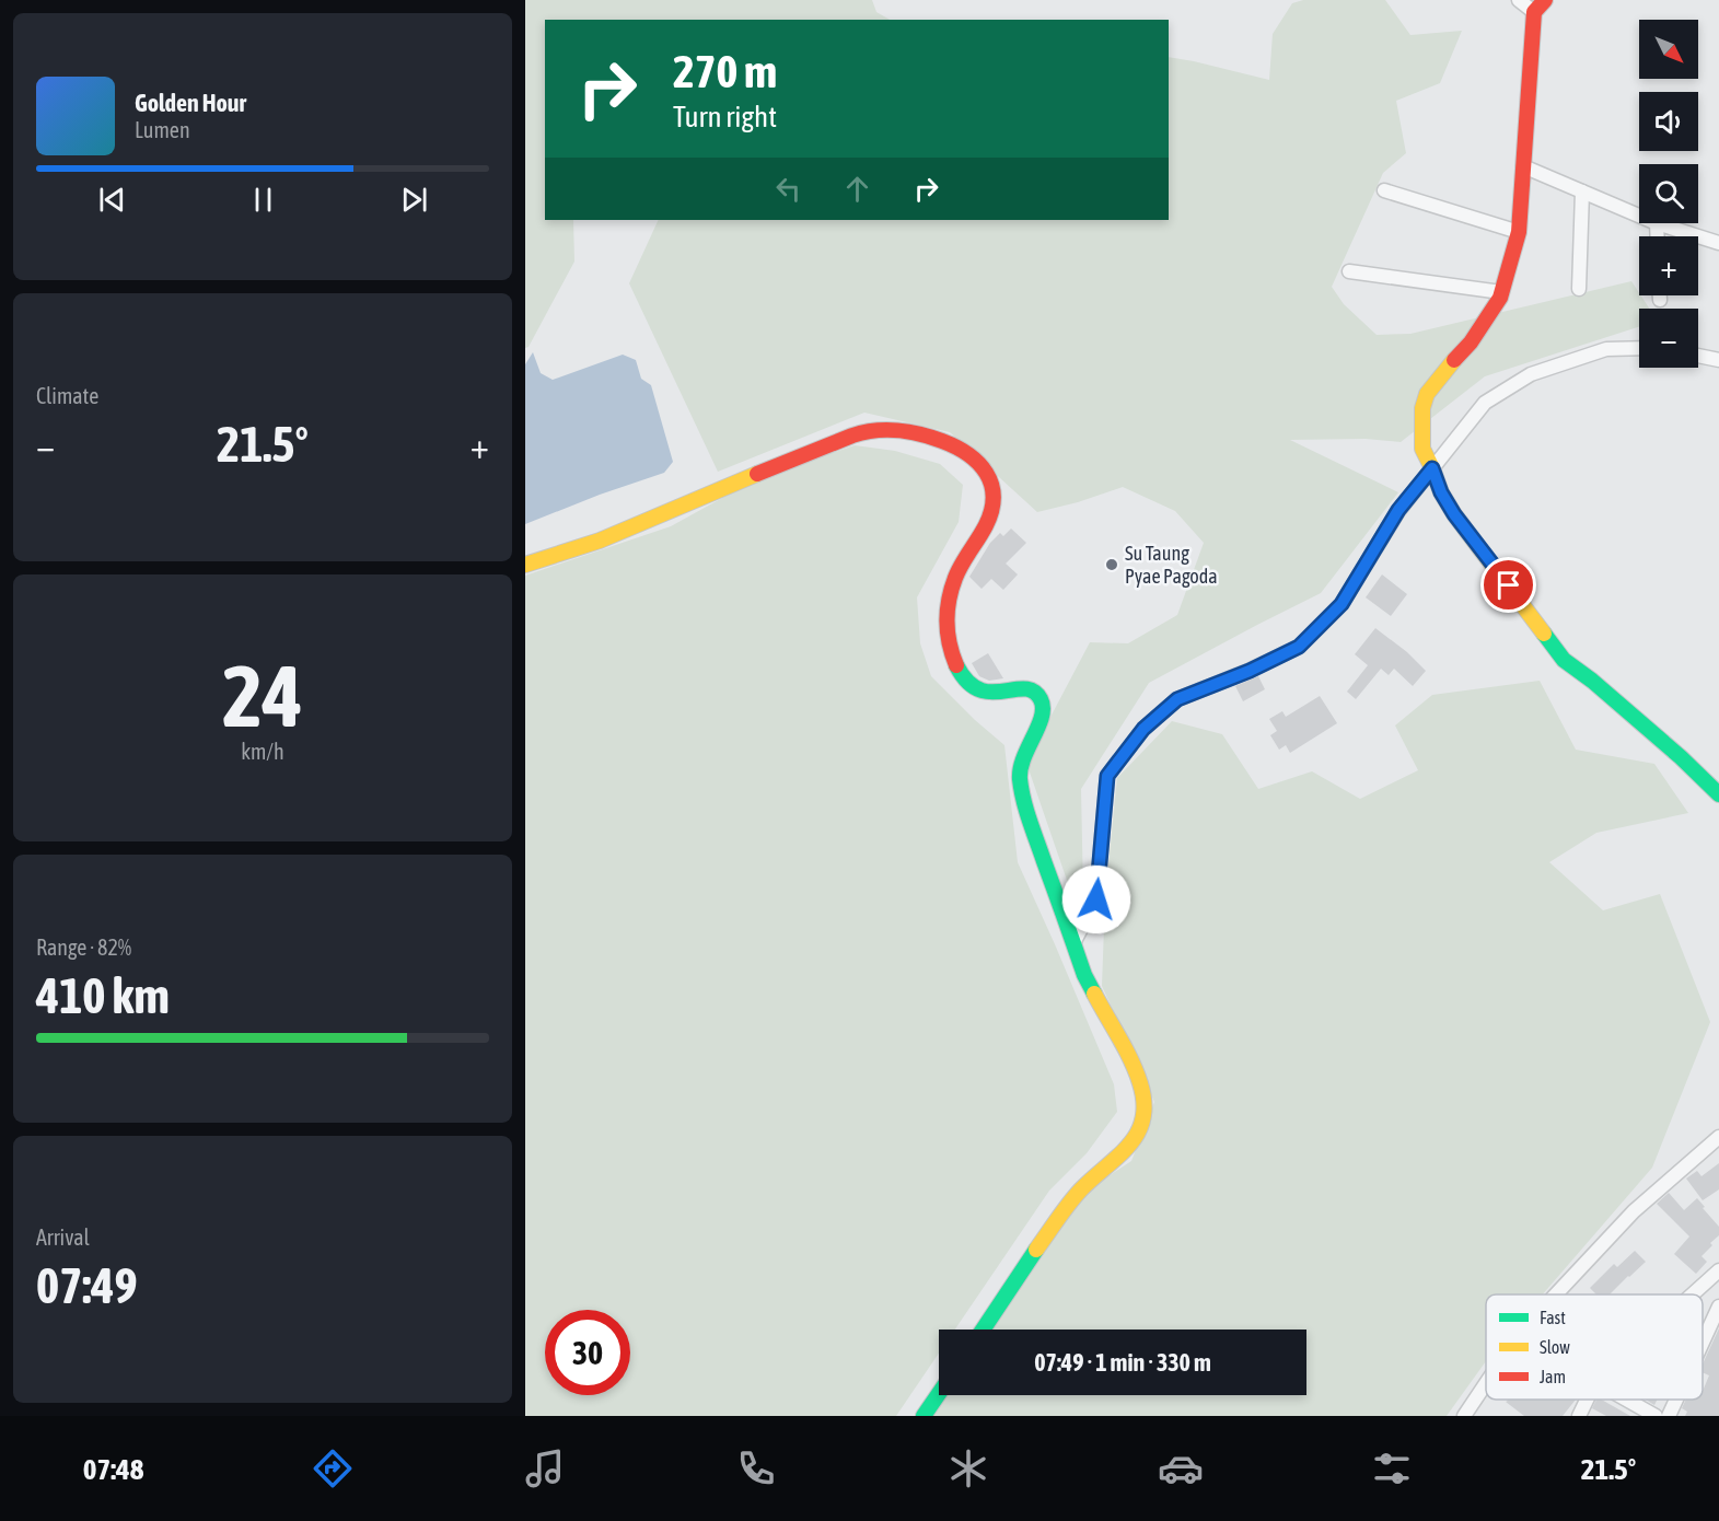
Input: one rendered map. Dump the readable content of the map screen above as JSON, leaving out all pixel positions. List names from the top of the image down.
{
  "places": ["Su Taung Pyae Pagoda"],
  "legend": ["Fast", "Slow", "Jam"],
  "north": "bottom right",
  "page": {
    "map_buttons": ["+", "−"],
    "turn": ["270 m", "Turn right"],
    "song": ["Golden Hour", "Lumen"],
    "tile": [
      "Climate",
      ["24", "km/h"],
      ["Range · 82%", "410 km"],
      ["Arrival", "07:49"]
    ],
    "heat": ["−", "21.5°", "+"],
    "limit": "30",
    "trip": "07:49 · 1 min · 330 m",
    "tabs": ["07:48", "21.5°"]
  }
}
